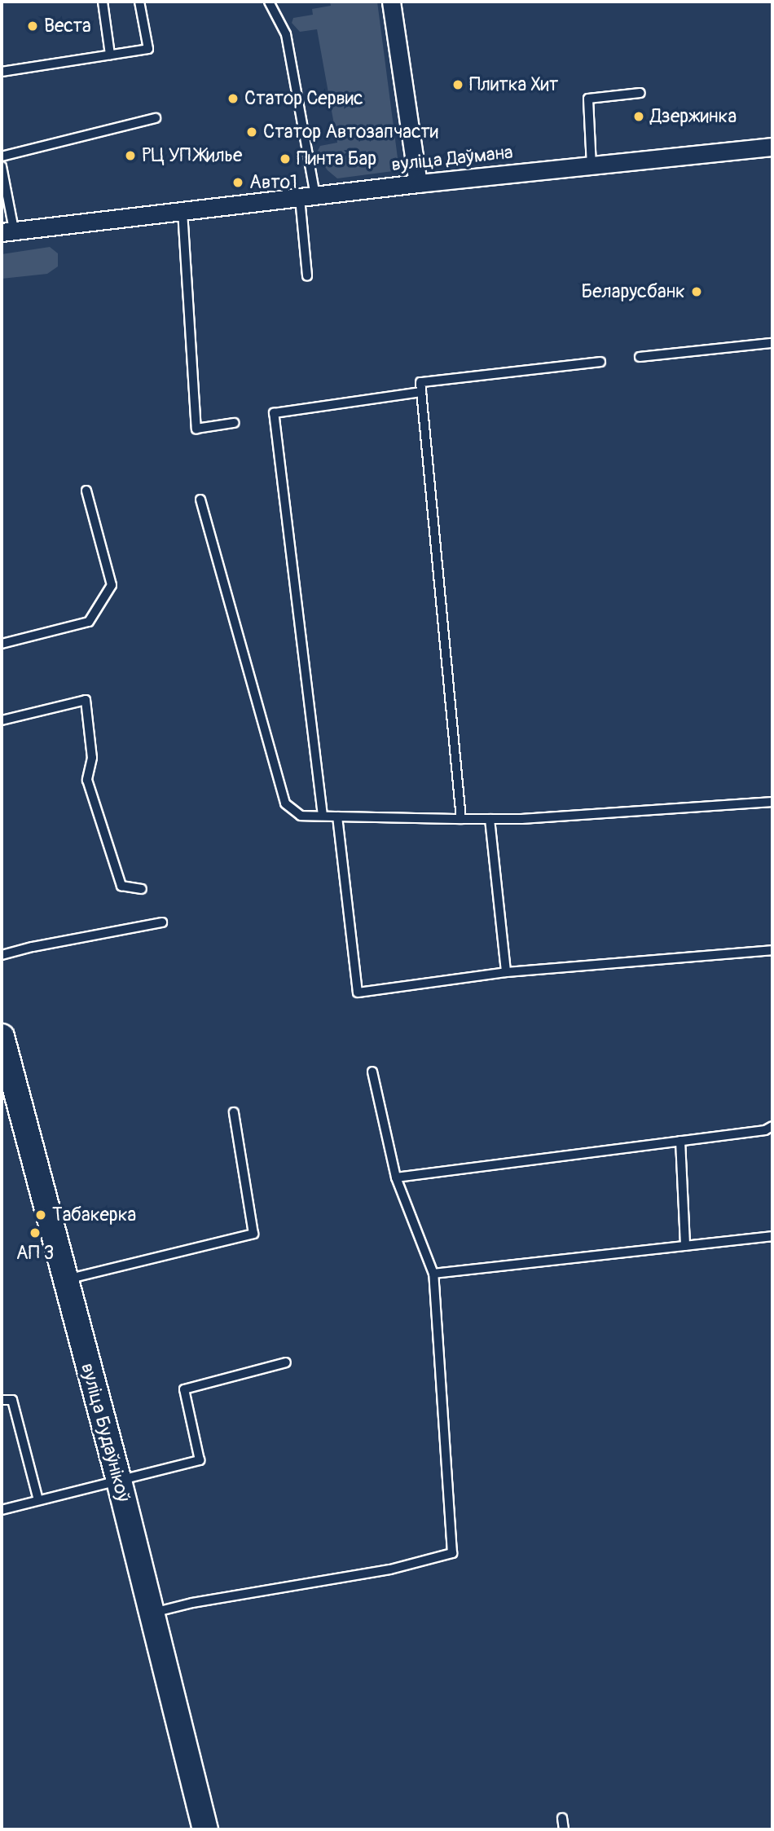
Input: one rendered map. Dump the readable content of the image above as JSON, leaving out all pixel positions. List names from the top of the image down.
{
  "streets": {
    "main road": ["вуліца Будаўнікоў"],
    "street": ["вуліца Даўмана"]
  },
  "places": [
    "Веста",
    "Плитка Хит",
    "Статор Сервис",
    "Дзержинка",
    "Статор Автозапчасти",
    "РЦ УП Жилье",
    "Пинта Бар",
    "Авто1",
    "Беларусбанк",
    "Табакерка",
    "АП 3"
  ]
}
